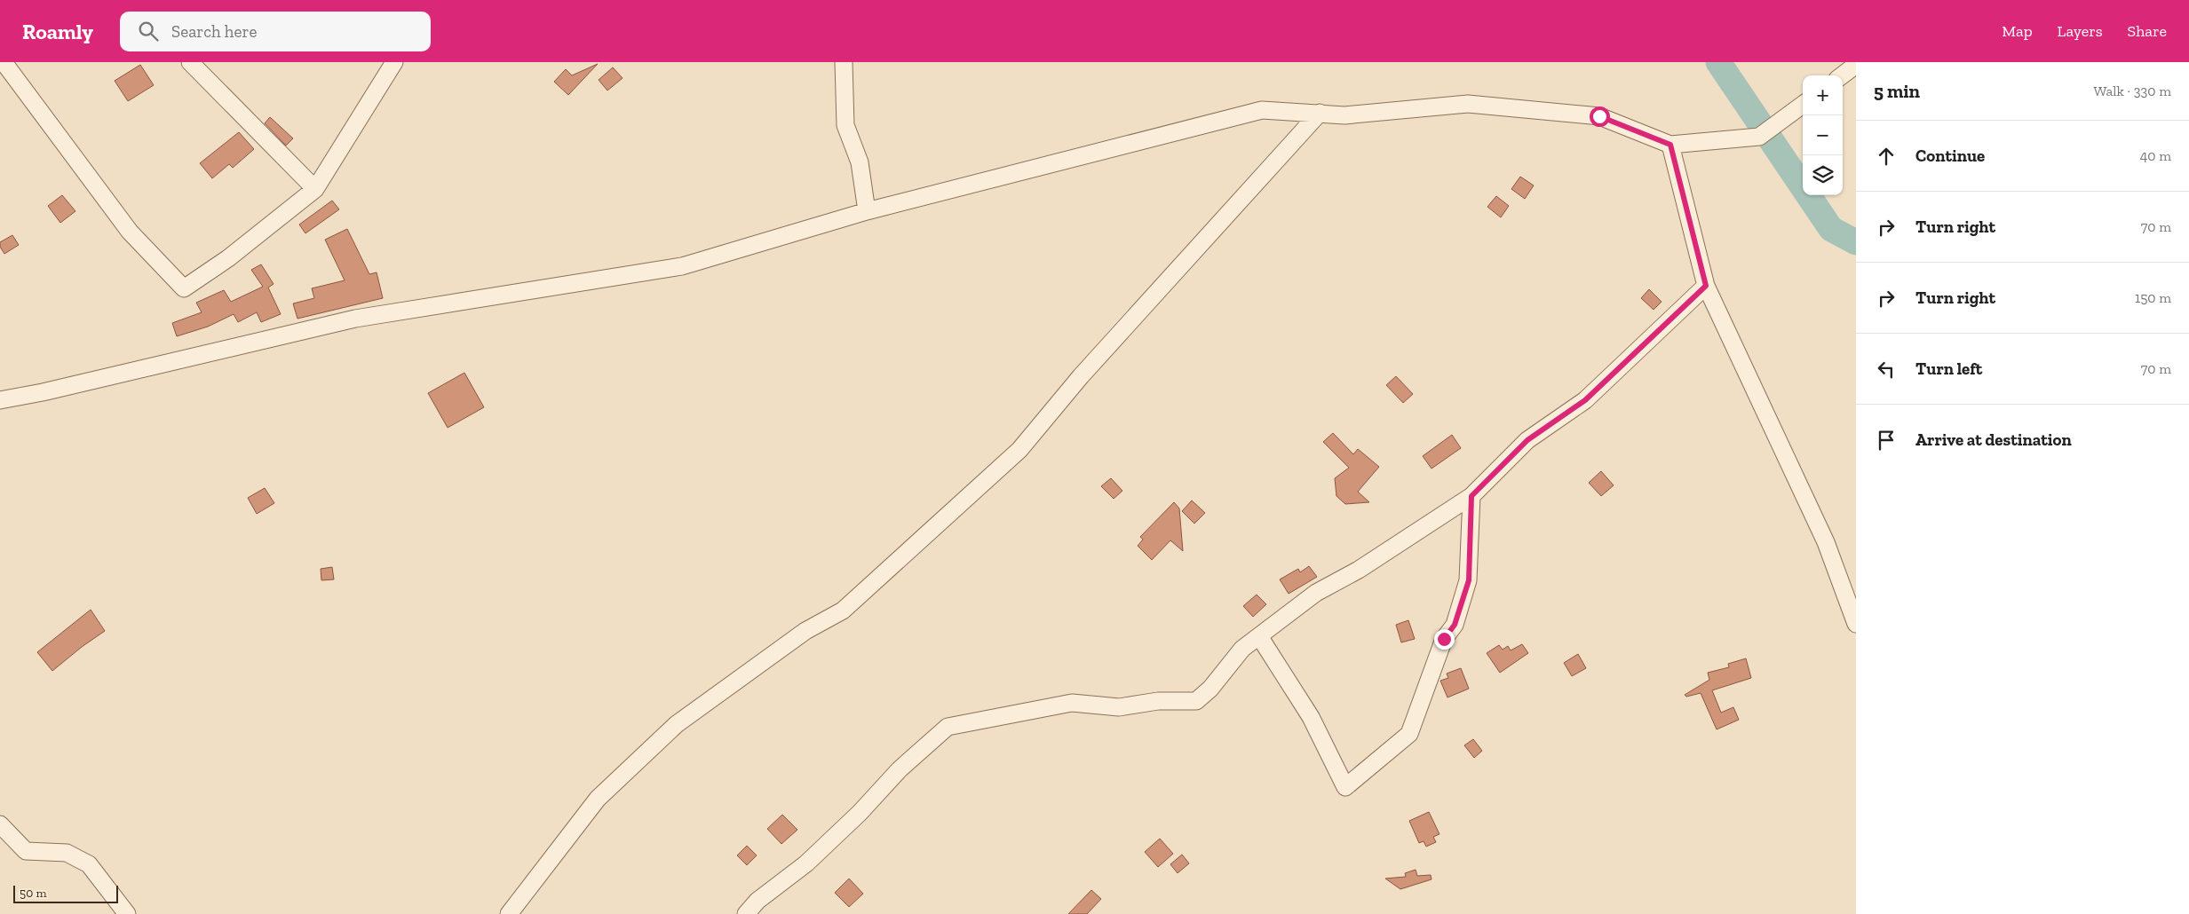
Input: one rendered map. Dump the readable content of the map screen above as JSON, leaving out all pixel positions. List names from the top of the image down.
{
  "scale_bar": "50 m",
  "page": {
    "header": "Roamly",
    "search": "Search here",
    "nav": ["Map", "Layers", "Share"],
    "heading": ["5 min", "Walk · 330 m"],
    "map_buttons": ["+", "−"],
    "list": [
      ["Continue", "40 m"],
      ["Turn right", "70 m"],
      ["Turn right", "150 m"],
      ["Turn left", "70 m"],
      "Arrive at destination"
    ],
    "scale": "50 m"
  }
}
